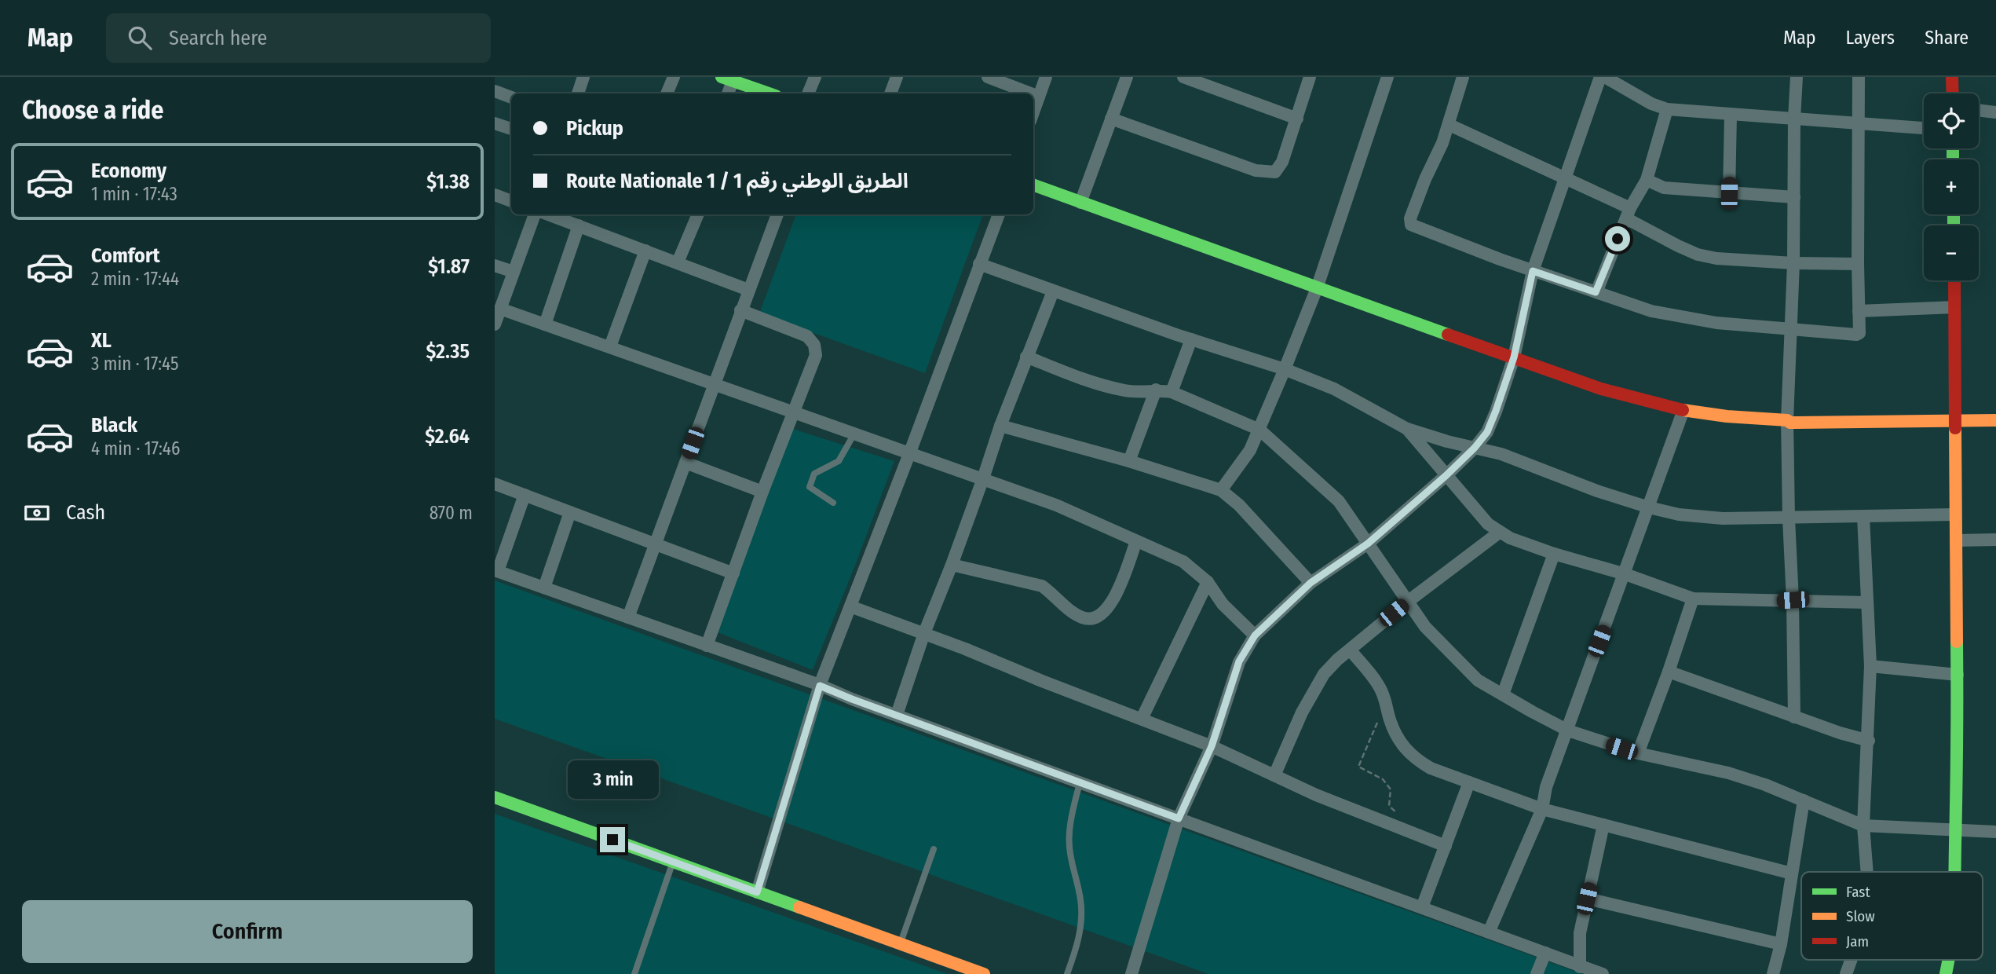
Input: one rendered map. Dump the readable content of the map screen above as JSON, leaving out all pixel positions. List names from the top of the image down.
{
  "legend": ["Fast", "Slow", "Jam"],
  "page": {
    "header": "Map",
    "search": "Search here",
    "nav": ["Map", "Layers", "Share"],
    "heading": "Choose a ride",
    "map_buttons": ["+", "−"],
    "banner": ["Pickup", "Route Nationale 1 / الطريق الوطني رقم 1"],
    "list": [
      {
        "name": "Economy",
        "note": "1 min · 17:43",
        "value": "$1.38"
      },
      {
        "name": "Comfort",
        "note": "2 min · 17:44",
        "value": "$1.87"
      },
      {
        "name": "XL",
        "note": "3 min · 17:45",
        "value": "$2.35"
      },
      {
        "name": "Black",
        "note": "4 min · 17:46",
        "value": "$2.64"
      }
    ],
    "pay": ["Cash", "870 m"],
    "bubble": "3 min",
    "buttons": "Confirm"
  }
}
